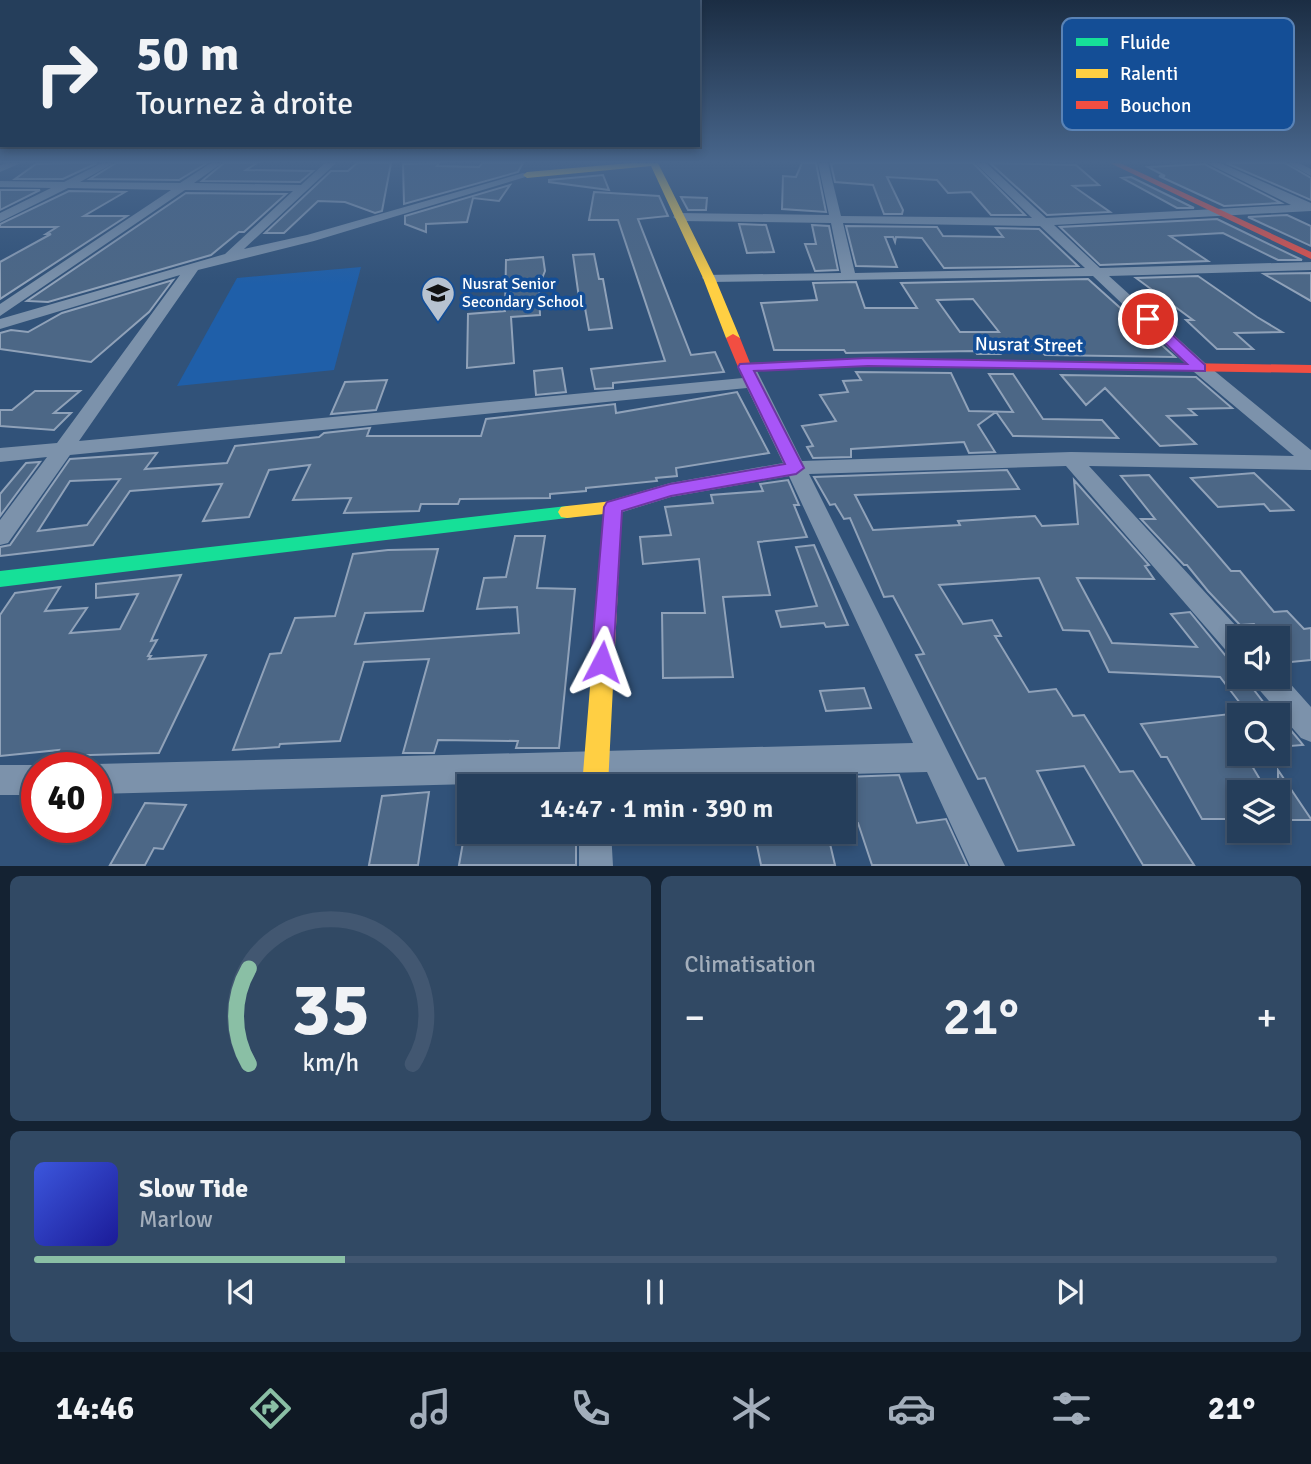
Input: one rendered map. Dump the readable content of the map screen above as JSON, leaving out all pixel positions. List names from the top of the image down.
{
  "streets": {
    "street": ["Nusrat Street"]
  },
  "places": {
    "school or university": ["Nusrat Senior Secondary School"]
  },
  "legend": ["Fluide", "Ralenti", "Bouchon"],
  "page": {
    "turn": ["50 m", "Tournez à droite"],
    "limit": "40",
    "trip": "14:47 · 1 min · 390 m",
    "tile": "Climatisation",
    "heat": ["−", "21°", "+"],
    "song": ["Slow Tide", "Marlow"],
    "tabs": ["14:46", "21°"],
    "gauge": ["35", "km/h"]
  }
}
